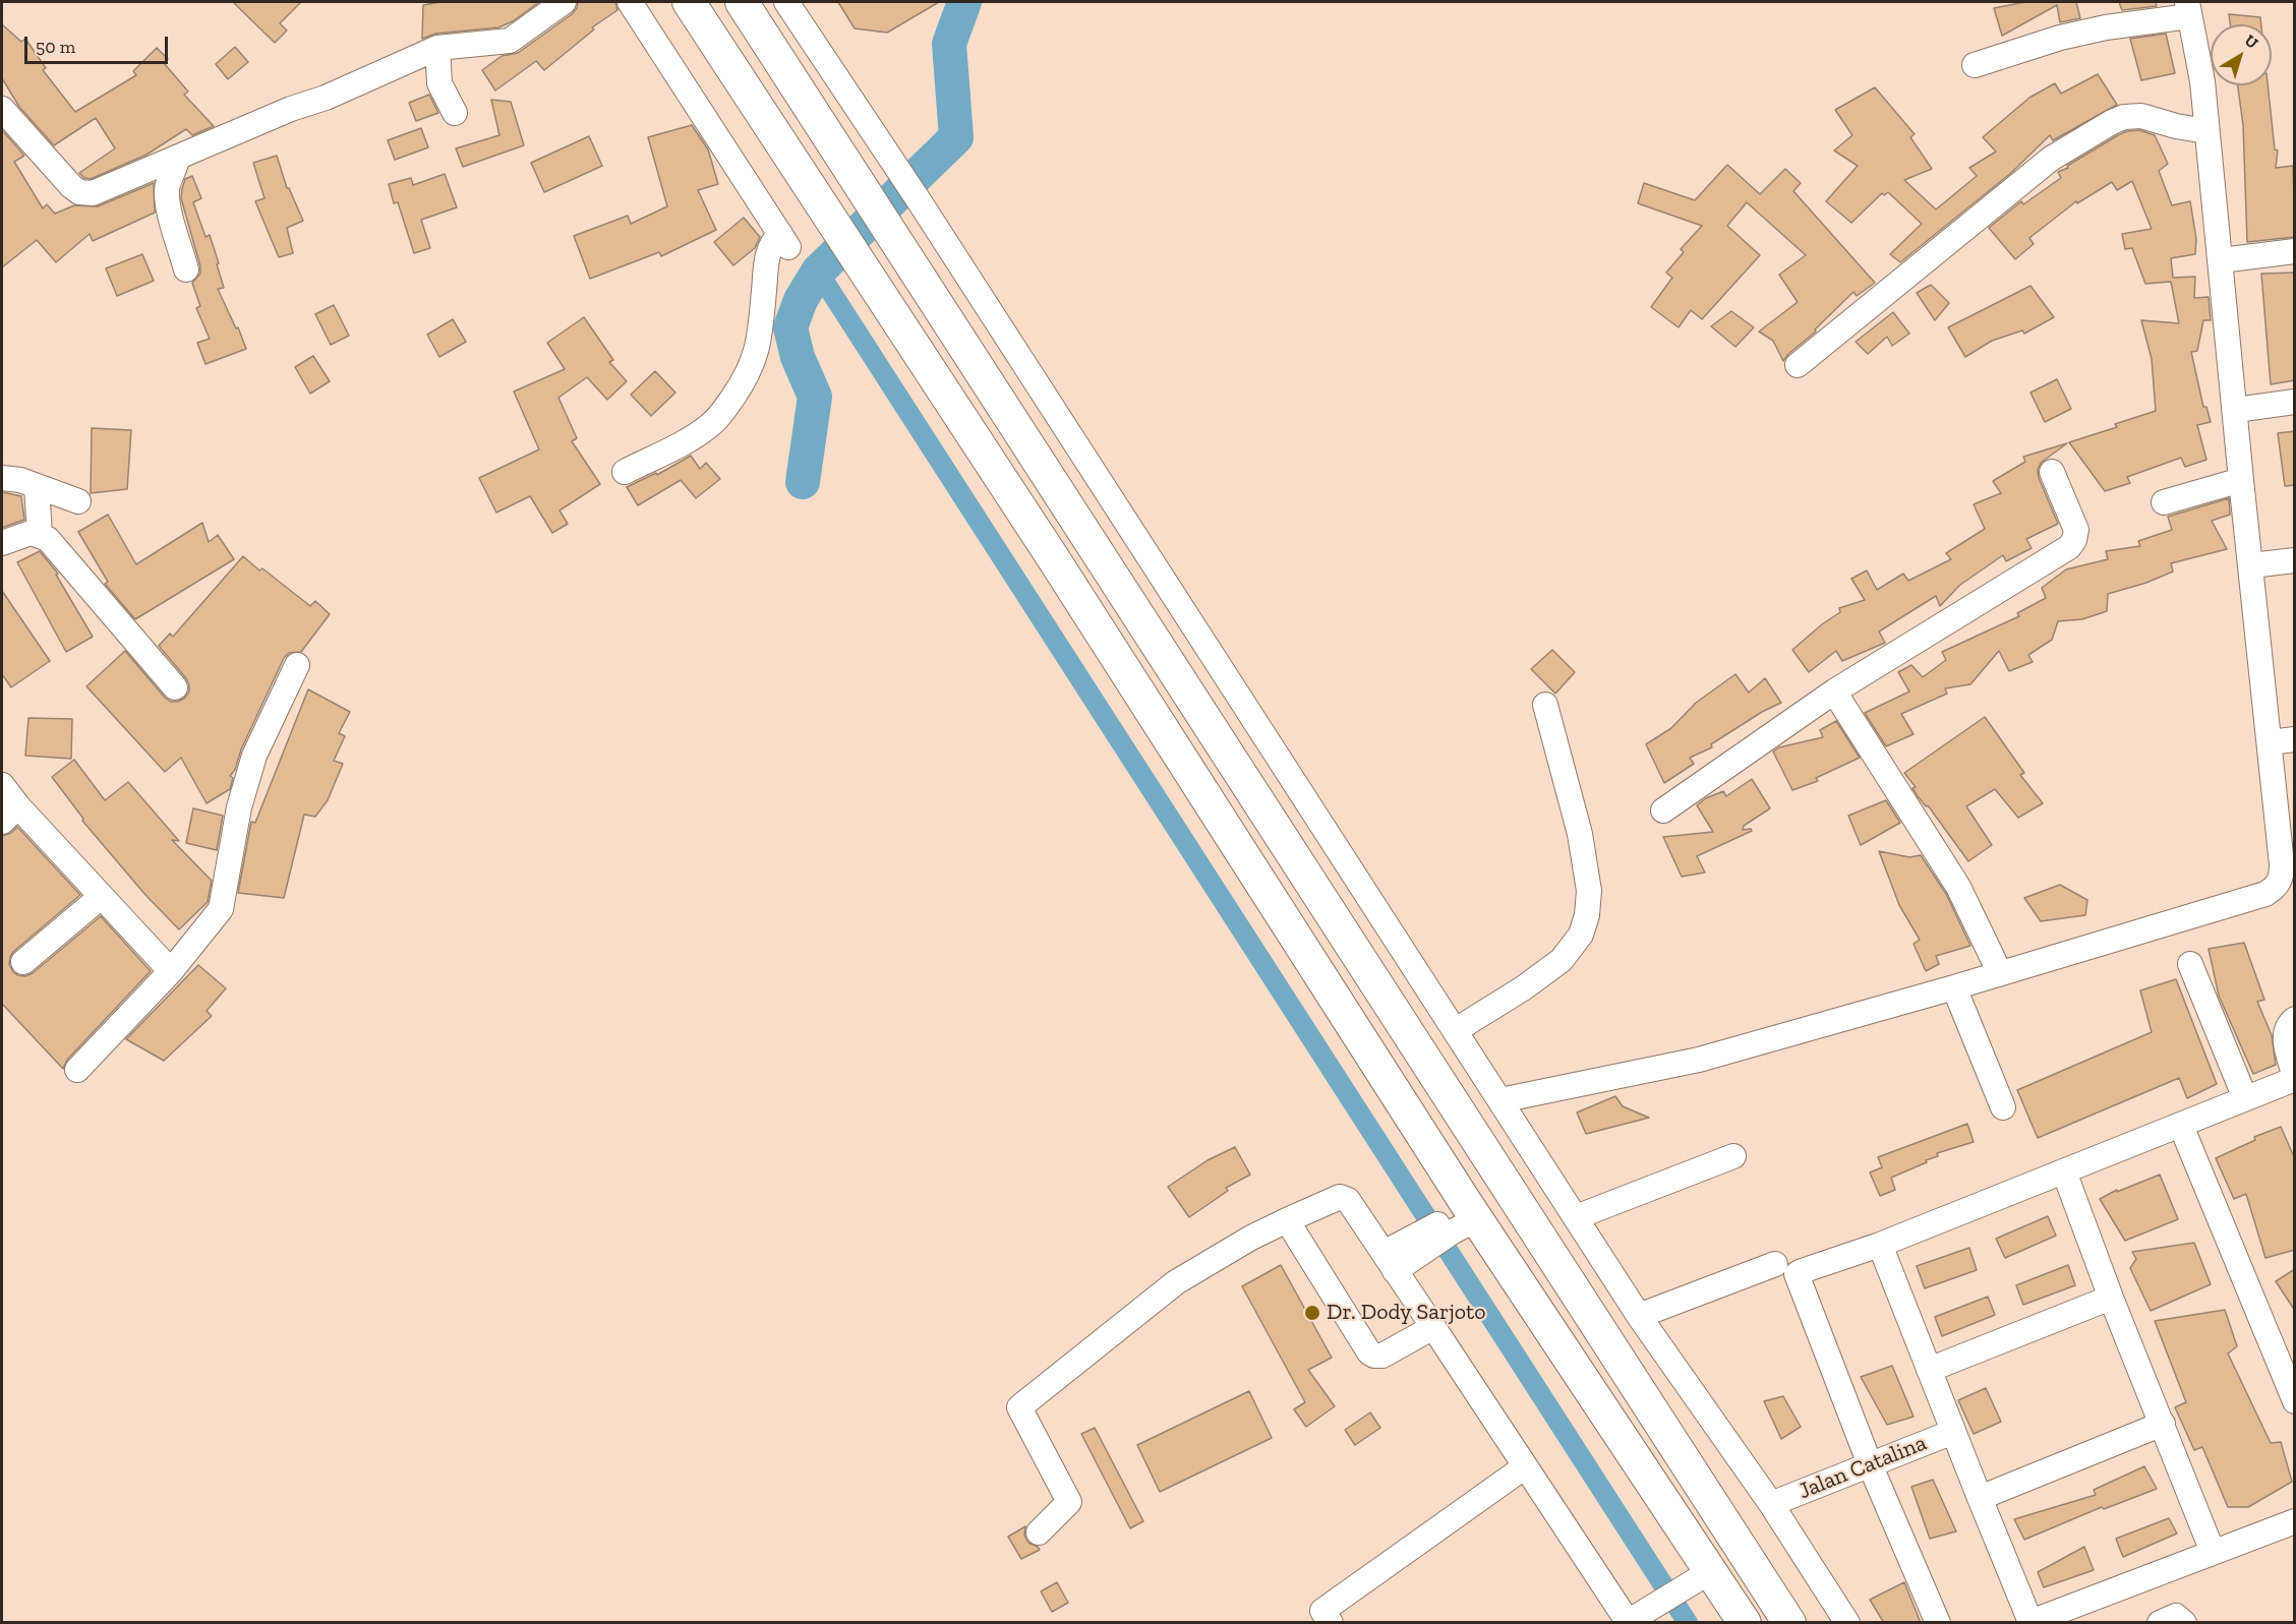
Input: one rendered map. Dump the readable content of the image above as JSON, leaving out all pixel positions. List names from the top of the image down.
{
  "streets": {
    "street": ["Jalan Catalina"]
  },
  "places": ["Dr. Dody Sarjoto"],
  "scale_bar": "50 m",
  "north": "top right"
}
